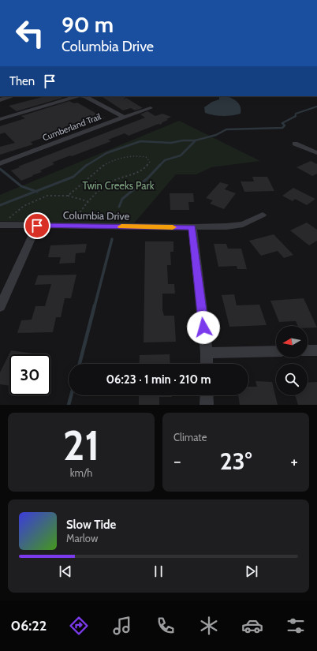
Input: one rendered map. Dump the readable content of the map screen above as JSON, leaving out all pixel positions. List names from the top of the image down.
{
  "streets": {
    "street": ["Cumberland Trail", "Columbia Drive"]
  },
  "parks": ["Twin Creeks Park"],
  "north": "left",
  "page": {
    "turn": ["90 m", "Columbia Drive"],
    "then": "Then",
    "limit": "30",
    "trip": "06:23 · 1 min · 210 m",
    "tile": [
      ["21", "km/h"],
      "Climate"
    ],
    "heat": ["−", "23°", "+"],
    "song": ["Slow Tide", "Marlow"],
    "tabs": "06:22"
  }
}
